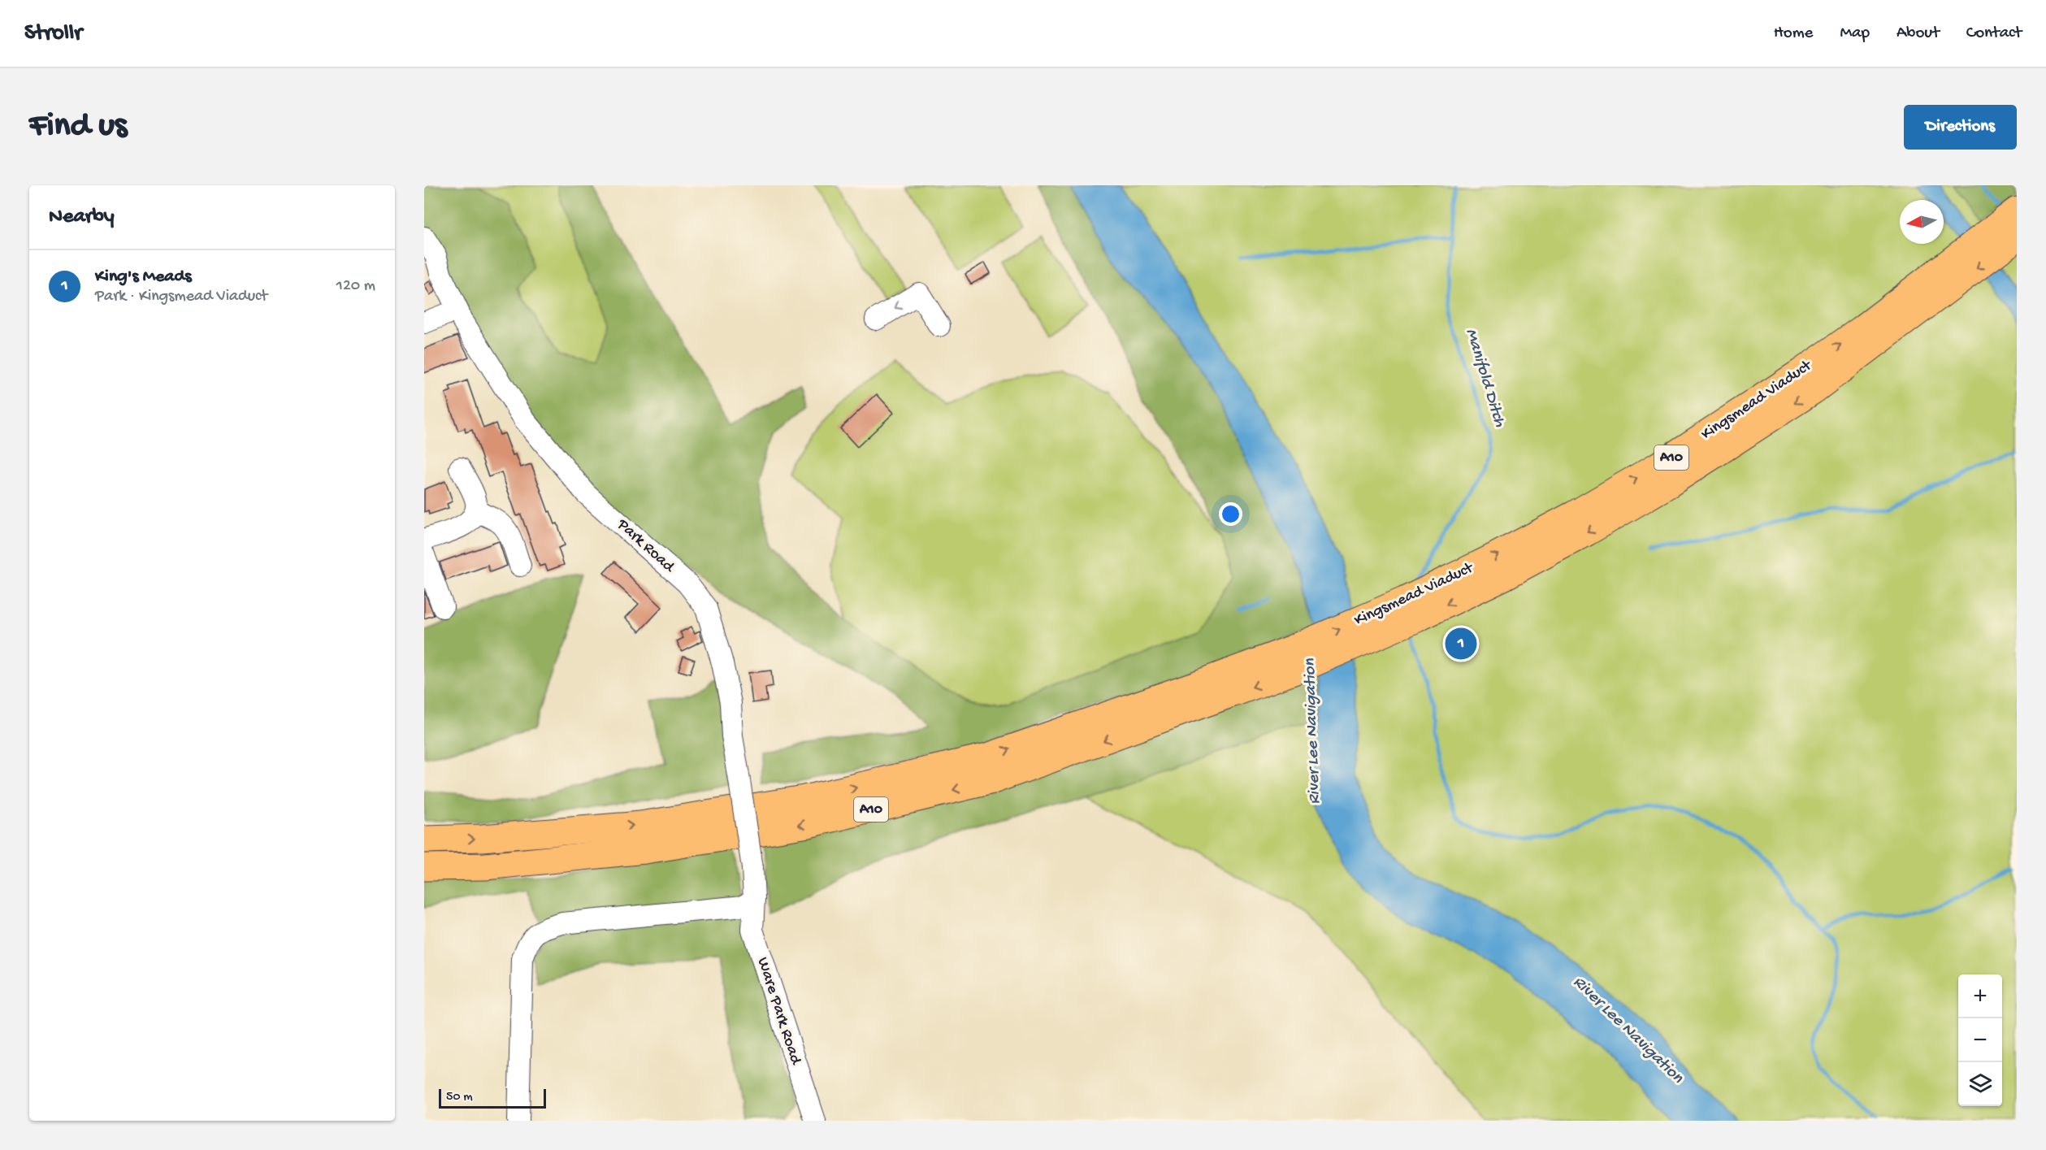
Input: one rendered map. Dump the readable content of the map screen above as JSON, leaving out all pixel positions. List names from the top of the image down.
{
  "streets": {
    "highway": ["Kingsmead Viaduct", "A10"],
    "street": ["Park Road", "Ware Park Road"]
  },
  "crossings": [
    ["Kingsmead Viaduct", "A10"],
    ["Park Road", "Ware Park Road"]
  ],
  "water": ["Manifold Ditch", "River Lee Navigation"],
  "scale_bar": "50 m",
  "north": "left",
  "page": {
    "header": "Strollr",
    "nav": [
      "Home",
      "Map",
      "About",
      "Contact"
    ],
    "buttons": "Directions",
    "title": "Find us",
    "heading": "Nearby",
    "list": [
      {
        "mark": "1",
        "name": "King's Meads",
        "note": "Park · Kingsmead Viaduct",
        "value": "120 m"
      }
    ],
    "pins": "1",
    "map_buttons": ["+", "−"],
    "scale": "50 m"
  }
}
